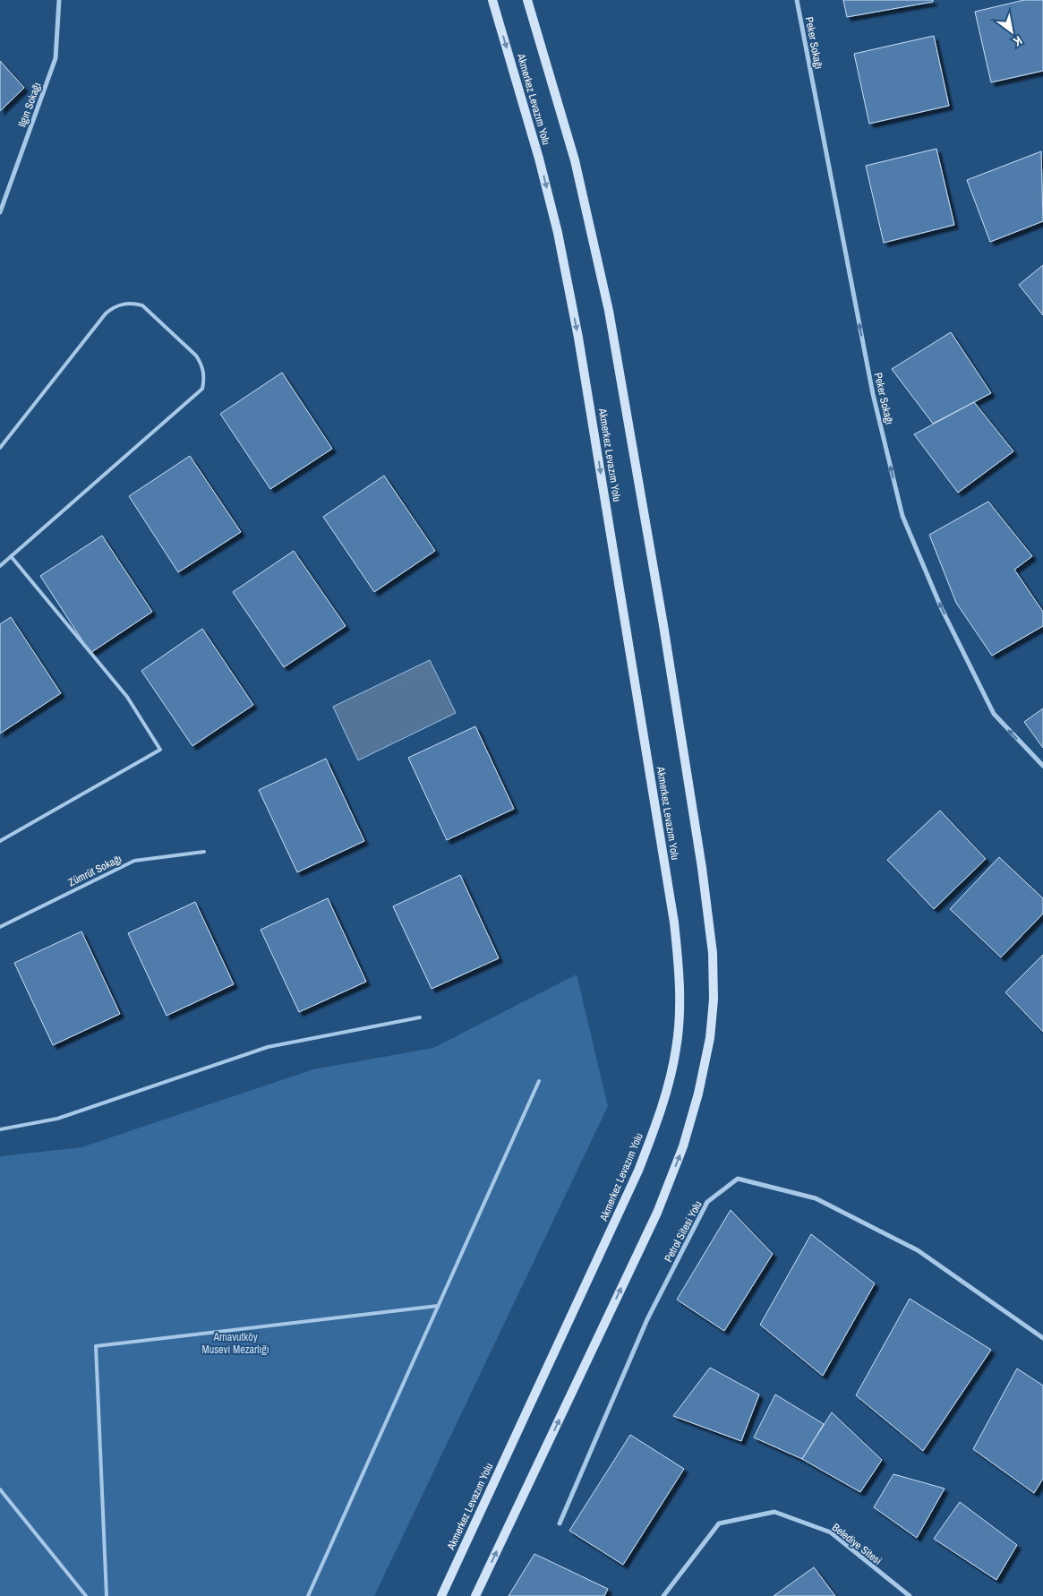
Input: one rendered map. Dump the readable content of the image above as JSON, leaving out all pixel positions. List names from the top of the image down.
{
  "streets": {
    "main road": ["Akmerkez Levazım Yolu"],
    "street": [
      "Peker Sokağı",
      "Ilgın Sokağı",
      "Petrol Sitesi Yolu",
      "Belediye Sitesi"
    ],
    "lane": ["Zümrüt Sokağı"]
  },
  "one_way": ["Peker Sokağı"],
  "parks": ["Arnavutköy Musevi Mezarlığı"],
  "north": "bottom right"
}
